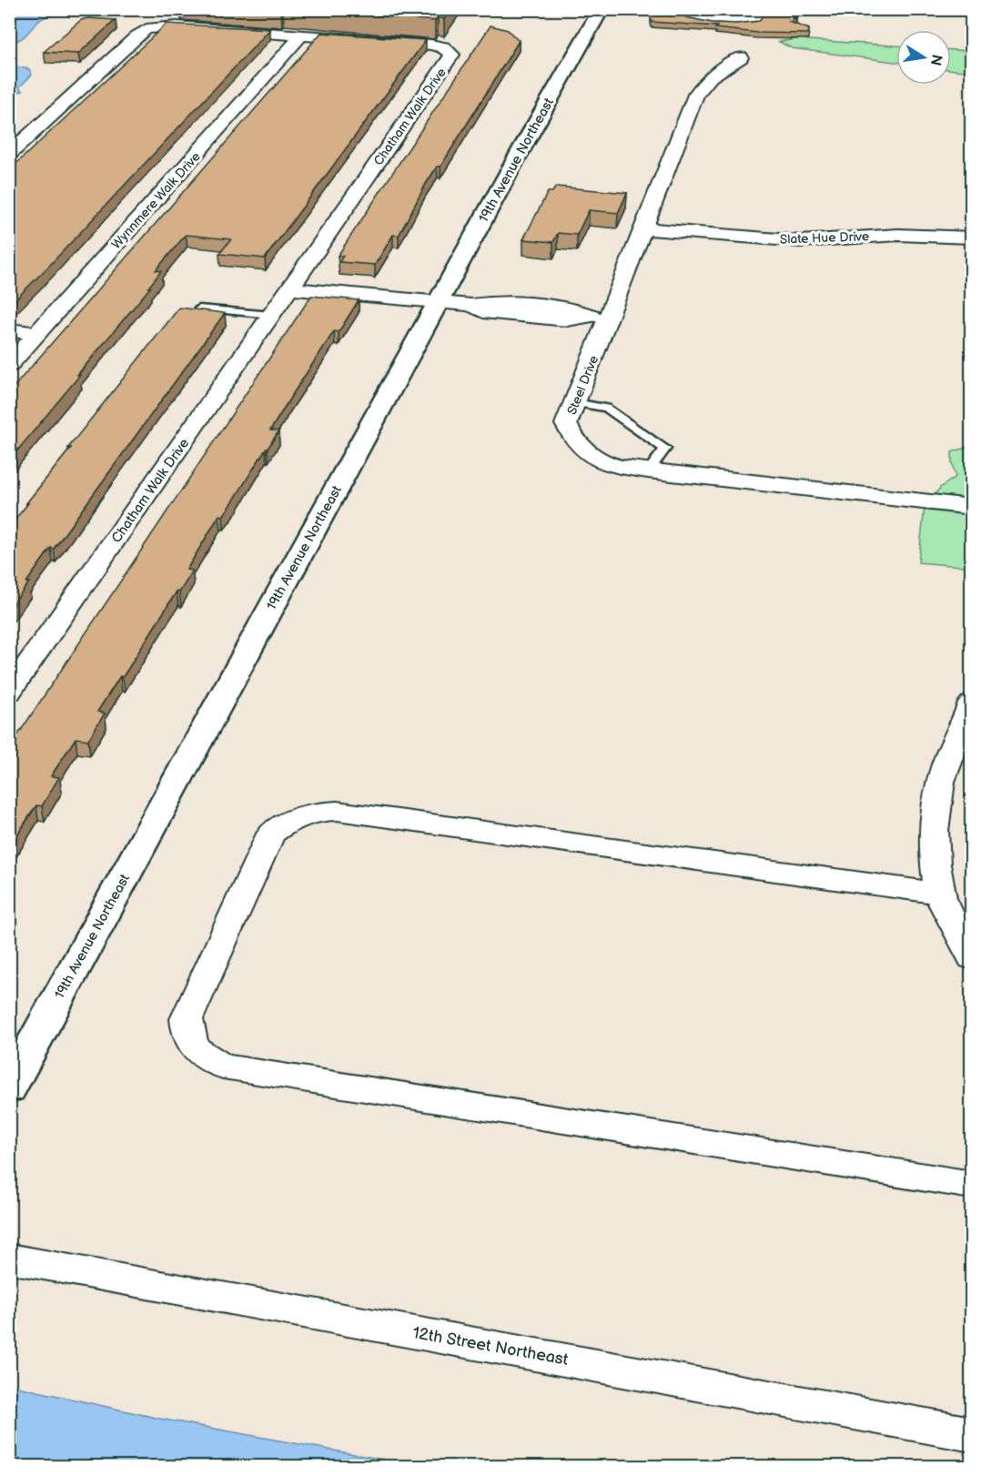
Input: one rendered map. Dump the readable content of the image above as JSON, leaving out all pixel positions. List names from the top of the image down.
{
  "streets": {
    "street": [
      "Chatham Walk Drive",
      "19th Avenue Northeast",
      "Wynnmere Walk Drive",
      "Slate Hue Drive",
      "Steel Drive",
      "12th Street Northeast"
    ]
  },
  "crossings": [
    ["Chatham Walk Drive", "Wynnmere Walk Drive"],
    ["Slate Hue Drive", "Steel Drive"]
  ],
  "north": "right"
}
